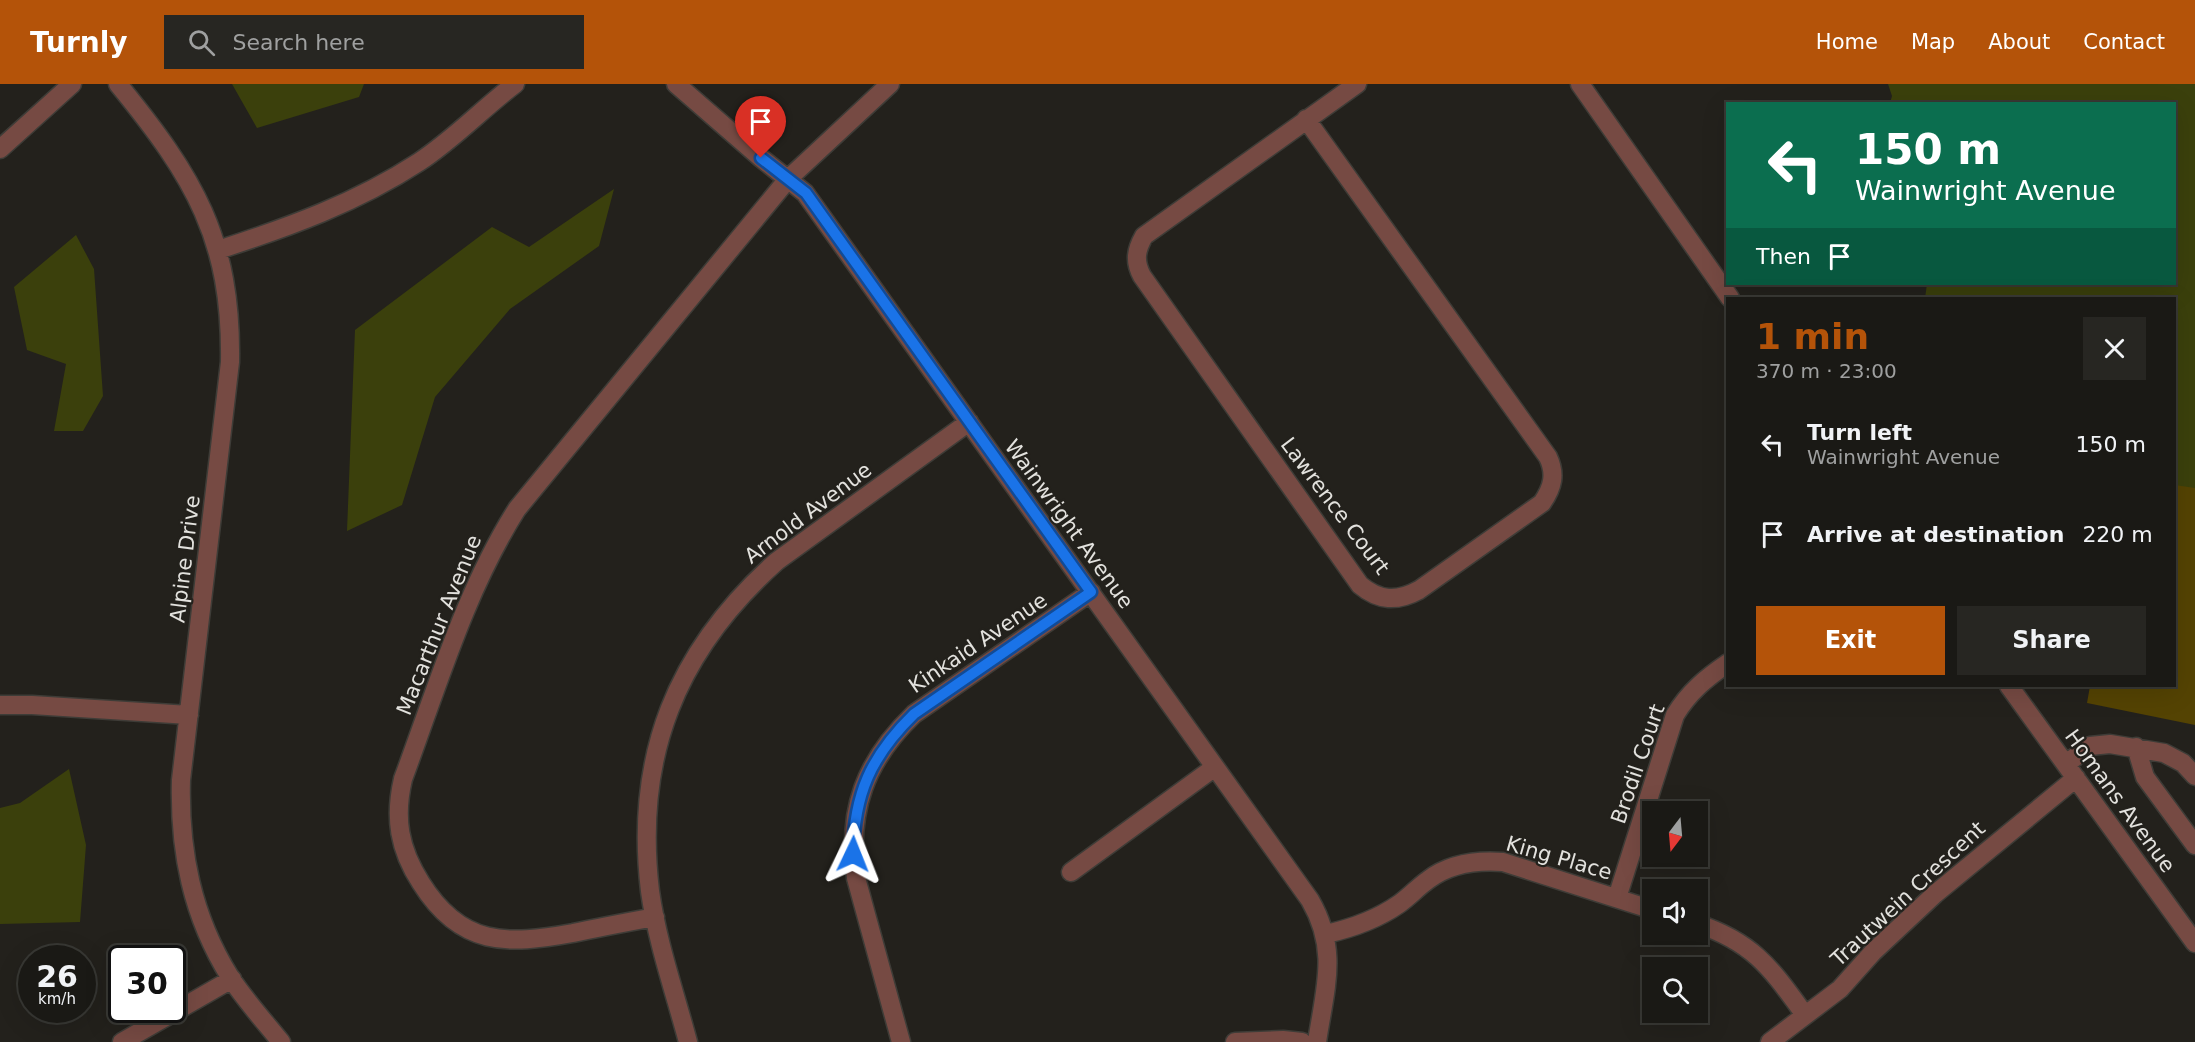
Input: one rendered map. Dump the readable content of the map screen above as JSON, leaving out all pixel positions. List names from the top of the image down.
{
  "streets": {
    "street": [
      "Lawrence Court",
      "Arnold Avenue",
      "Wainwright Avenue",
      "Alpine Drive",
      "Macarthur Avenue",
      "Kinkaid Avenue",
      "Brodil Court",
      "Homans Avenue",
      "King Place",
      "Trautwein Crescent"
    ]
  },
  "crossings": [
    ["Arnold Avenue", "Wainwright Avenue"],
    ["Arnold Avenue", "Macarthur Avenue"],
    ["Wainwright Avenue", "Macarthur Avenue"],
    ["Wainwright Avenue", "Kinkaid Avenue"],
    ["Wainwright Avenue", "King Place"],
    ["Brodil Court", "King Place"],
    ["Homans Avenue", "Trautwein Crescent"]
  ],
  "north": "bottom",
  "page": {
    "header": "Turnly",
    "search": "Search here",
    "nav": [
      "Home",
      "Map",
      "About",
      "Contact"
    ],
    "turn": ["150 m", "Wainwright Avenue"],
    "then": "Then",
    "heading": ["1 min", "370 m · 23:00"],
    "list": [
      {
        "name": "Turn left",
        "note": "Wainwright Avenue",
        "value": "150 m"
      },
      {
        "name": "Arrive at destination",
        "value": "220 m"
      }
    ],
    "buttons": ["Exit", "Share"],
    "speed": "26 km/h",
    "limit": "30"
  }
}
